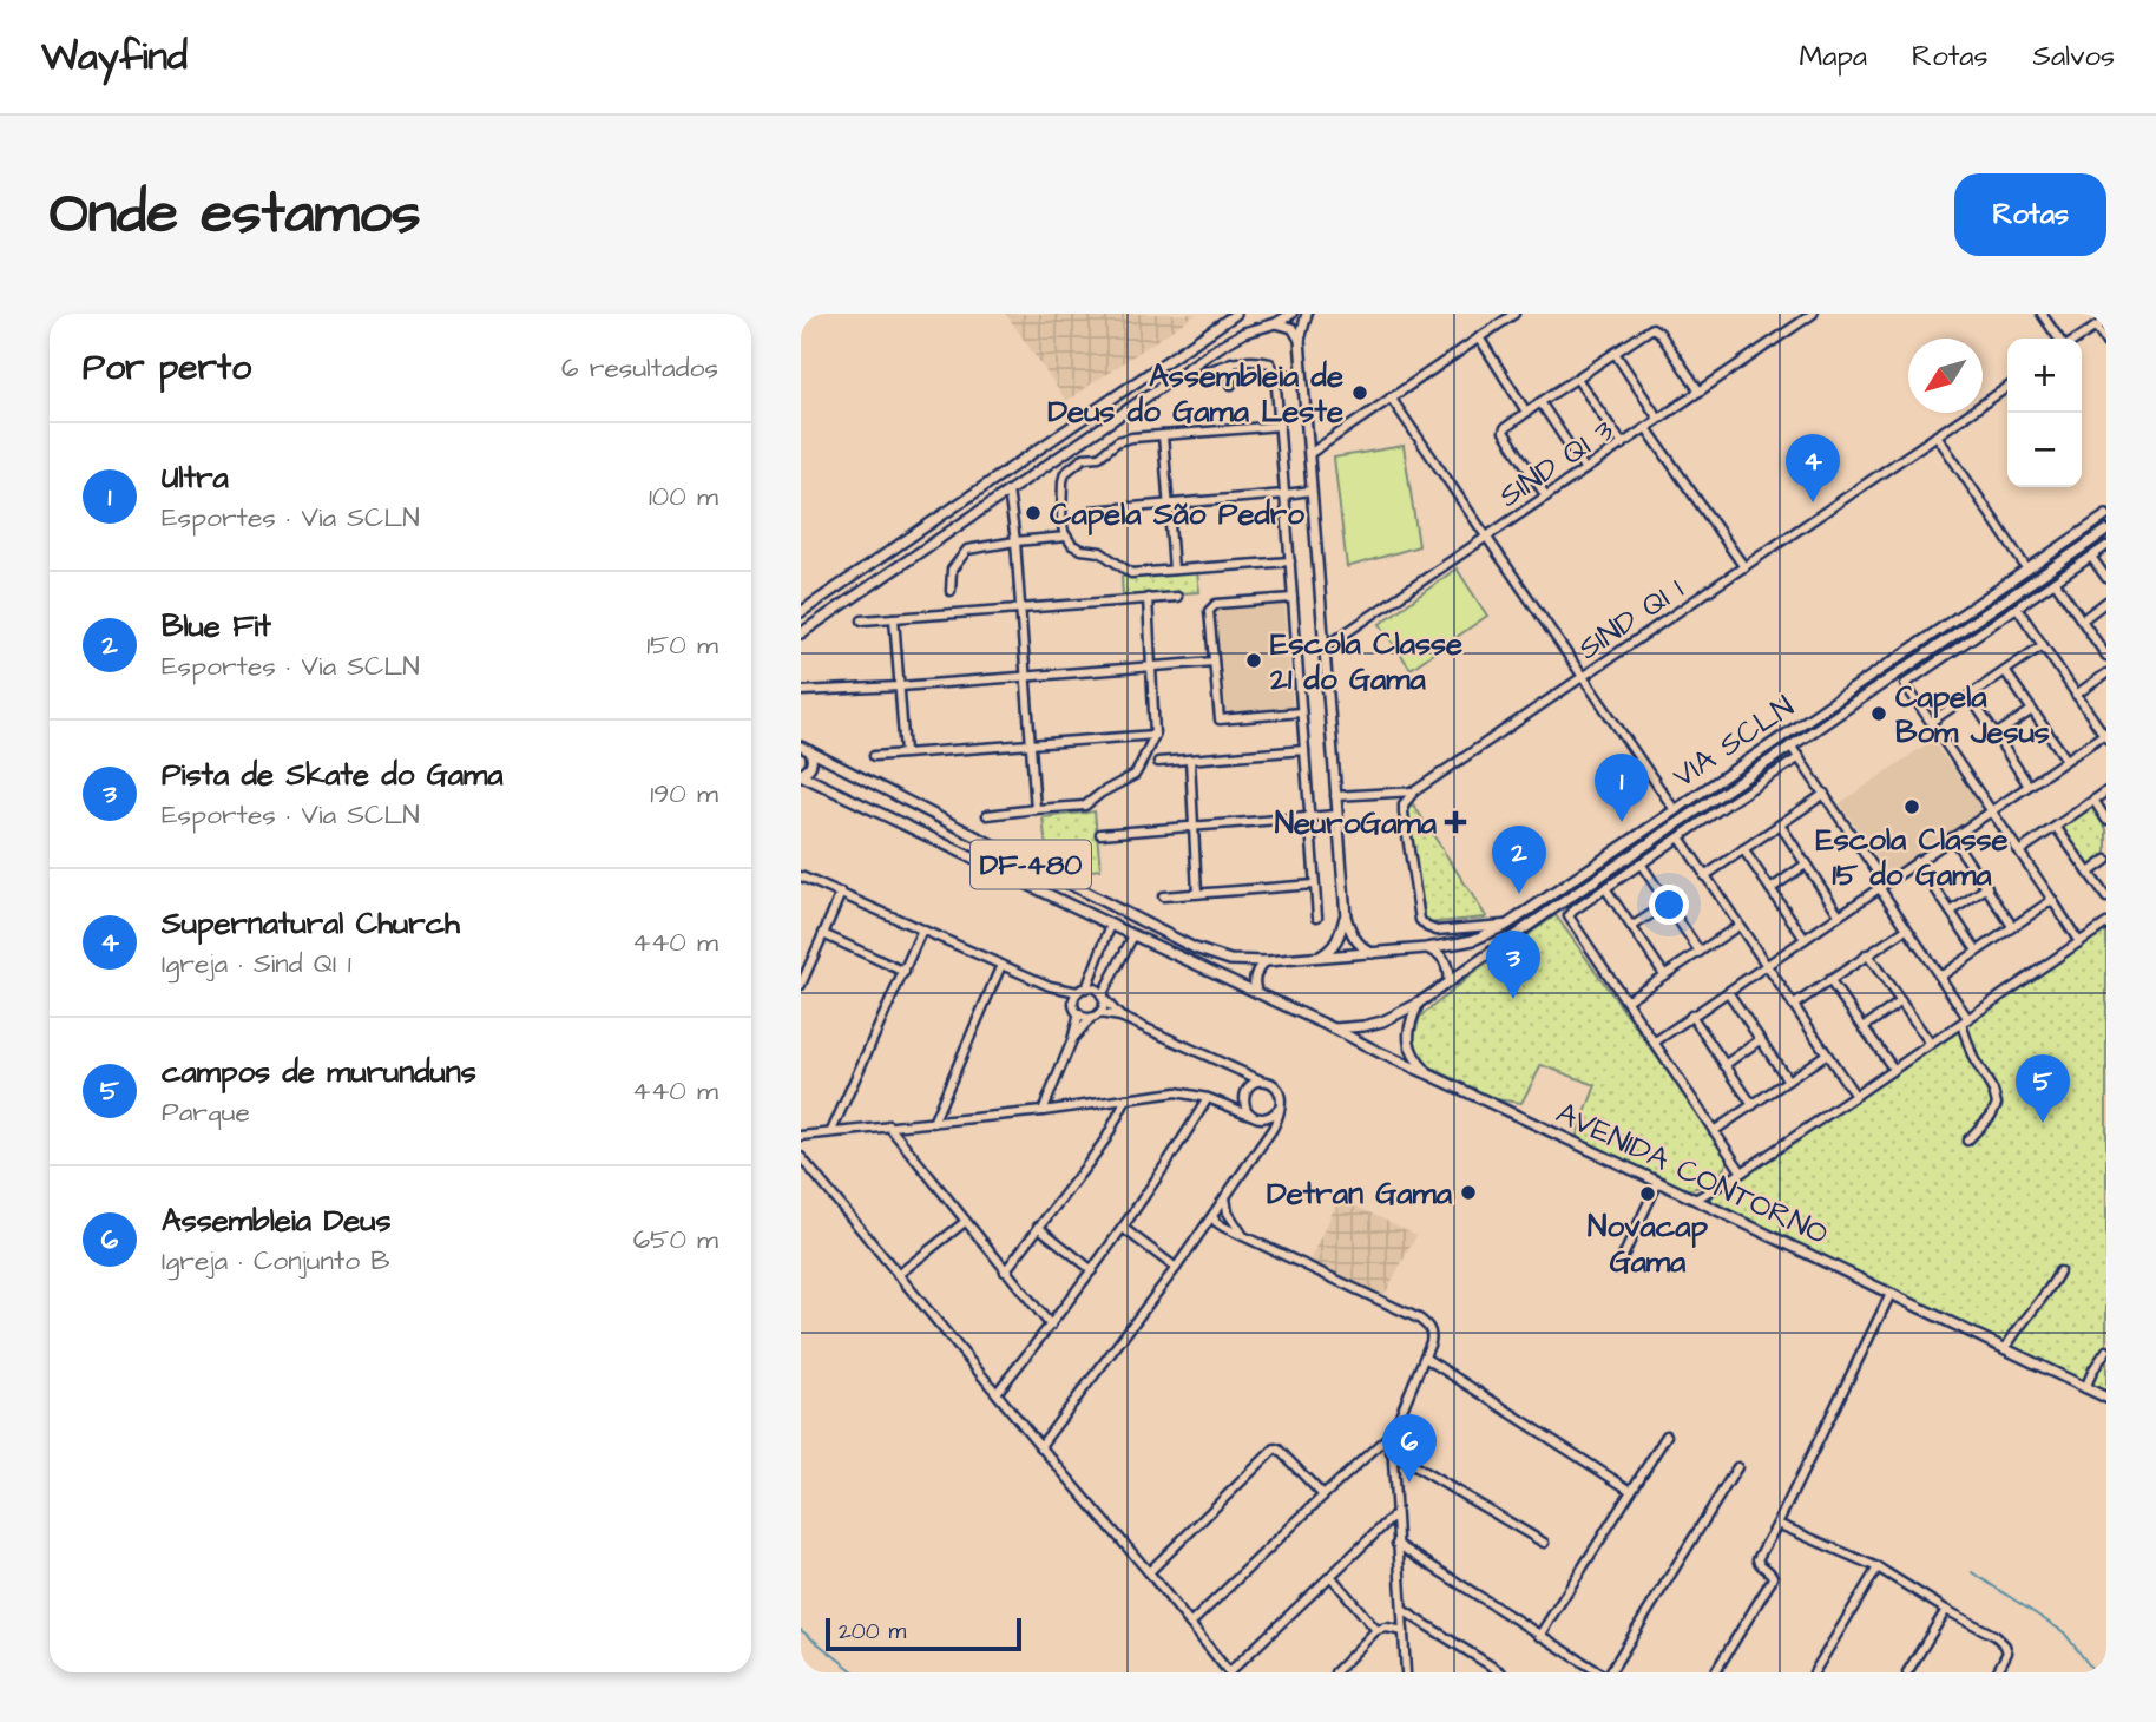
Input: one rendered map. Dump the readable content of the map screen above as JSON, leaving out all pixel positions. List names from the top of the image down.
{
  "streets": {
    "main road": ["VIA SCLN", "DF-480", "AVENIDA CONTORNO"],
    "street": ["SIND QI 3", "SIND QI 1"]
  },
  "crossings": [
    ["VIA SCLN", "DF-480"],
    ["VIA SCLN", "AVENIDA CONTORNO"],
    ["DF-480", "AVENIDA CONTORNO"]
  ],
  "places": {
    "other": [
      "Assembleia de Deus do Gama Leste",
      "Capela São Pedro",
      "Escola Classe 21 do Gama",
      "Capela Bom Jesus",
      "Escola Classe 15 do Gama",
      "Detran Gama",
      "Novacap Gama"
    ],
    "health": ["NeuroGama"]
  },
  "scale_bar": "200 m",
  "north": "bottom left",
  "page": {
    "header": "Wayfind",
    "nav": ["Mapa", "Rotas", "Salvos"],
    "buttons": "Rotas",
    "title": "Onde estamos",
    "heading": ["Por perto", "6 resultados"],
    "map_buttons": ["+", "−"],
    "list": [
      {
        "mark": "1",
        "name": "Ultra",
        "note": "Esportes · Via SCLN",
        "value": "100 m"
      },
      {
        "mark": "2",
        "name": "Blue Fit",
        "note": "Esportes · Via SCLN",
        "value": "150 m"
      },
      {
        "mark": "3",
        "name": "Pista de Skate do Gama",
        "note": "Esportes · Via SCLN",
        "value": "190 m"
      },
      {
        "mark": "4",
        "name": "Supernatural Church",
        "note": "Igreja · Sind QI 1",
        "value": "440 m"
      },
      {
        "mark": "5",
        "name": "campos de murunduns",
        "note": "Parque",
        "value": "440 m"
      },
      {
        "mark": "6",
        "name": "Assembleia Deus",
        "note": "Igreja · Conjunto B",
        "value": "650 m"
      }
    ],
    "pins": [
      "4",
      "1",
      "2",
      "3",
      "5",
      "6"
    ],
    "scale": "200 m"
  }
}
